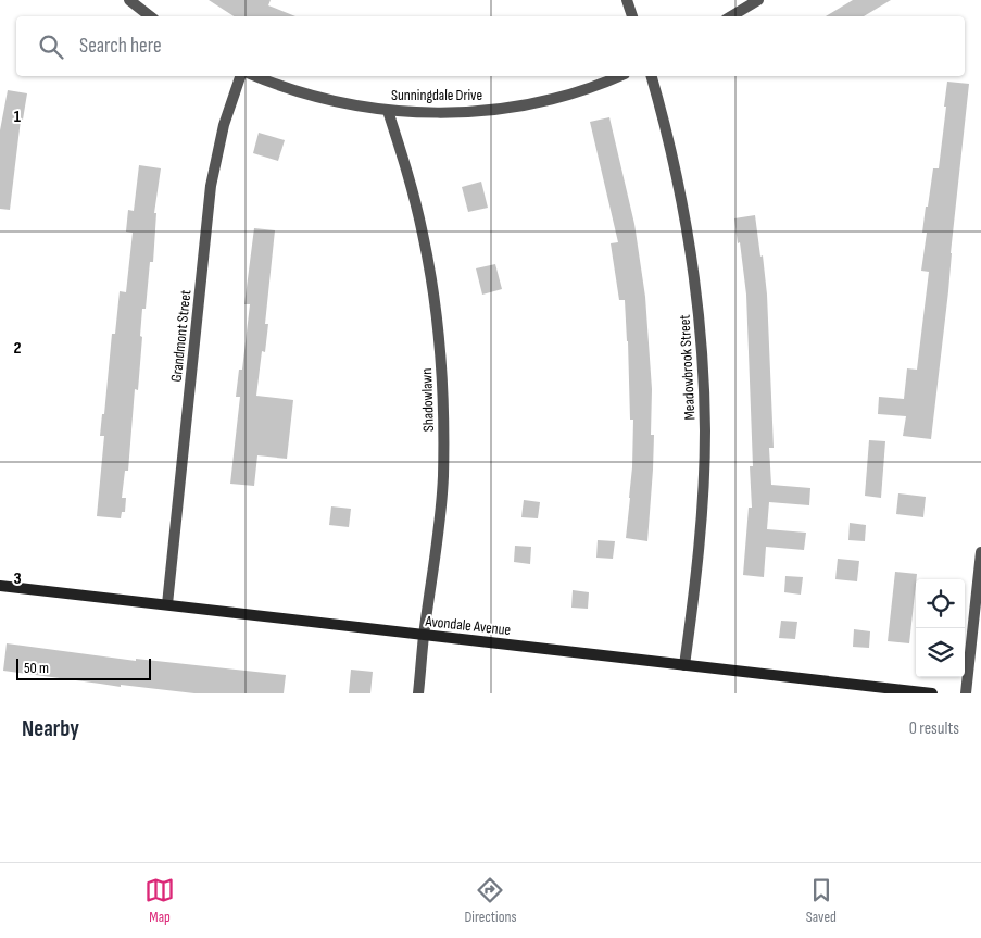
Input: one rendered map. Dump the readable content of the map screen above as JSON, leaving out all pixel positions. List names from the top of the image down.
{
  "streets": {
    "street": [
      "Sunningdale Drive",
      "Grandmont Street",
      "Meadowbrook Street",
      "Shadowlawn",
      "Avondale Avenue"
    ]
  },
  "crossings": [
    ["Sunningdale Drive", "Shadowlawn"],
    ["Grandmont Street", "Avondale Avenue"],
    ["Meadowbrook Street", "Avondale Avenue"],
    ["Shadowlawn", "Avondale Avenue"]
  ],
  "scale_bar": "50 m",
  "page": {
    "search": "Search here",
    "scale": "50 m",
    "heading": ["Nearby", "0 results"],
    "nav": ["Map", "Directions", "Saved"]
  },
  "grid": {
    "rows": ["1", "2", "3"]
  }
}
